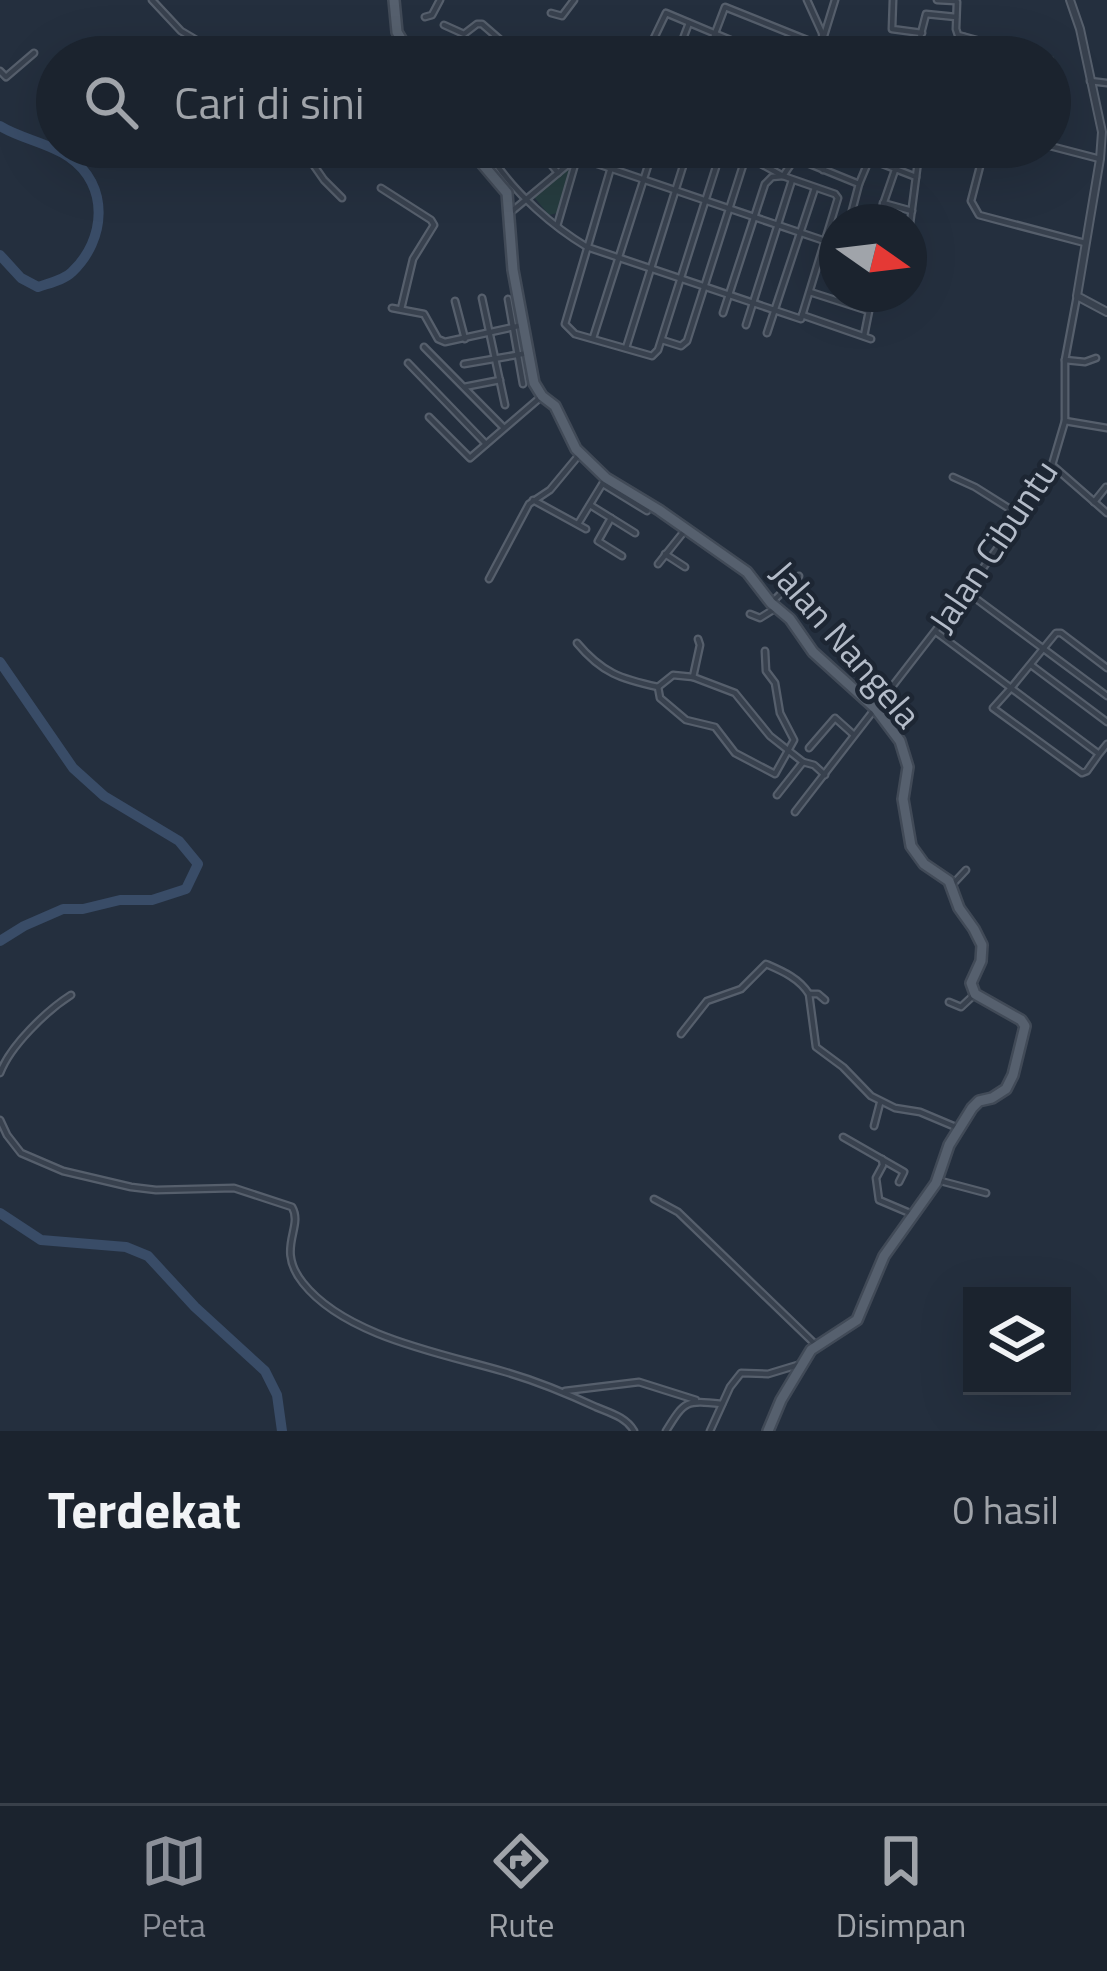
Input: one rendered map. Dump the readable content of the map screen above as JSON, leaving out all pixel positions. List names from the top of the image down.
{
  "streets": {
    "main road": ["Jalan Nangela"],
    "street": ["Jalan Cibuntu"]
  },
  "crossings": [
    ["Jalan Cibuntu", "Jalan Nangela"]
  ],
  "north": "right",
  "page": {
    "search": "Cari di sini",
    "heading": ["Terdekat", "0 hasil"],
    "nav": ["Peta", "Rute", "Disimpan"]
  }
}
